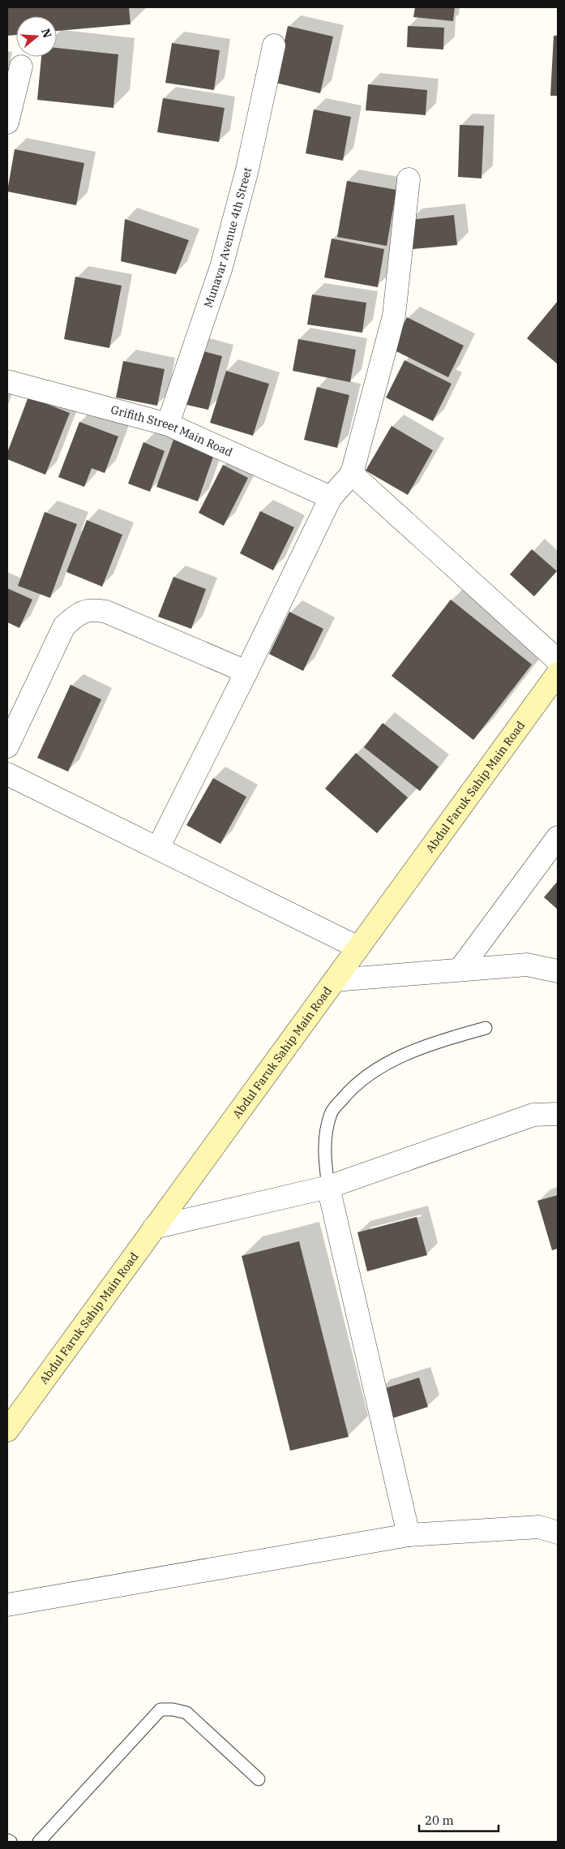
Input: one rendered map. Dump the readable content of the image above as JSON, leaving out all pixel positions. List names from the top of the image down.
{
  "streets": {
    "street": ["Munavar Avenue 4th Street", "Grifith Street Main Road", "Abdul Faruk Sahip Main Road"]
  },
  "crossings": [
    ["Munavar Avenue 4th Street", "Grifith Street Main Road"]
  ],
  "scale_bar": "20 m",
  "north": "right"
}
